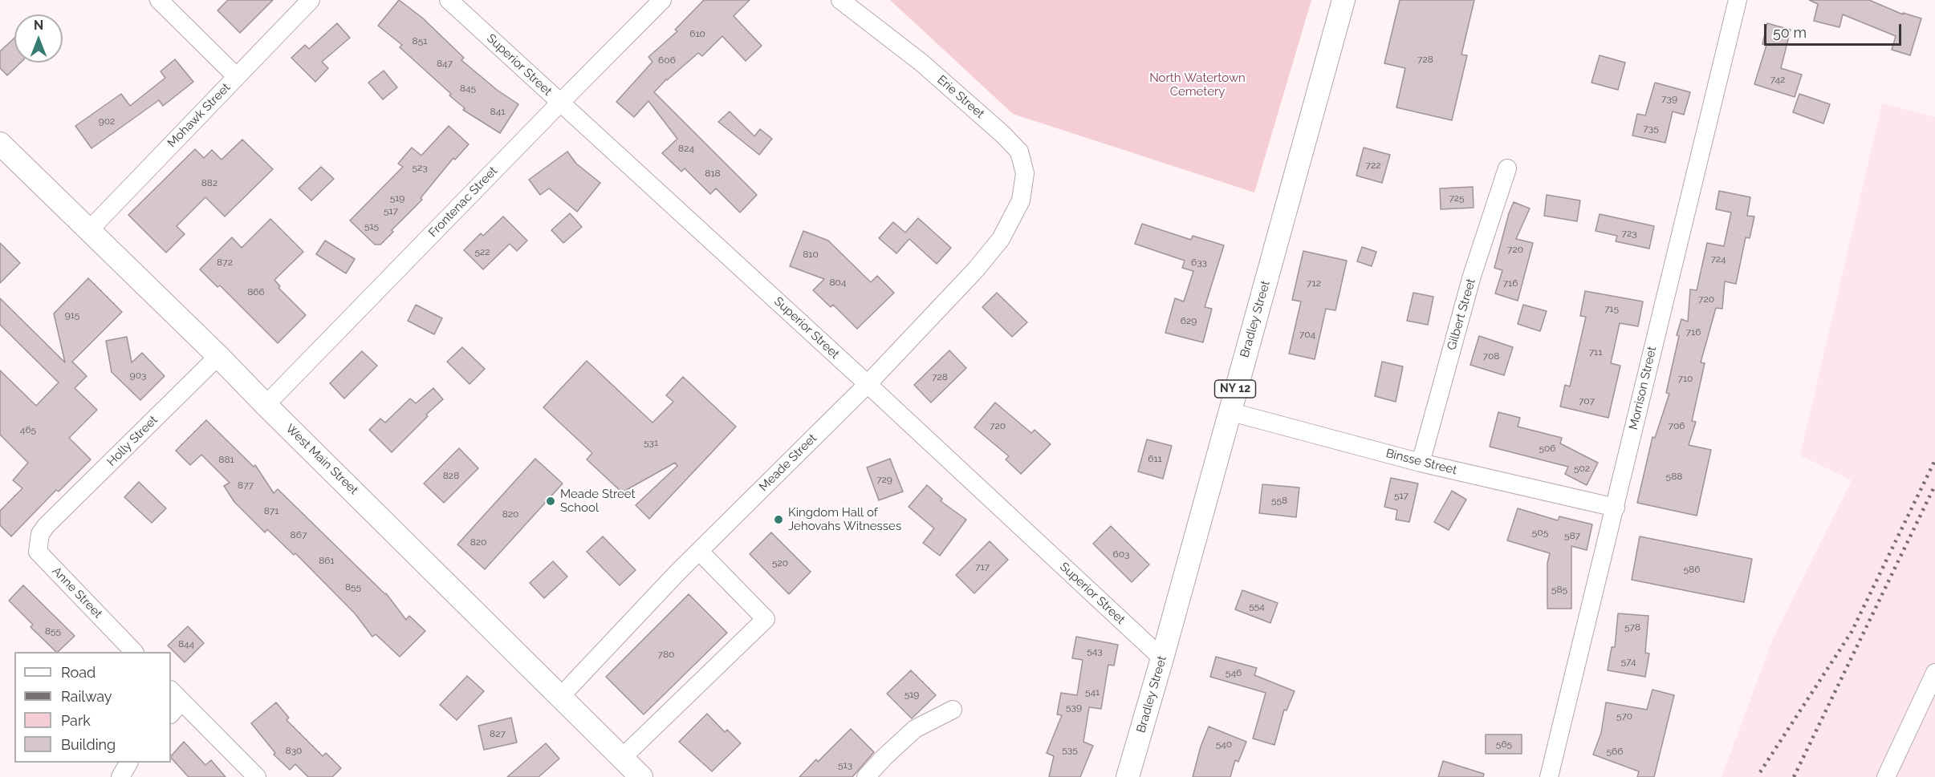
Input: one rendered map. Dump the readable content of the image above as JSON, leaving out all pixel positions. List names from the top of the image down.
{
  "streets": {
    "main road": ["Bradley Street", "NY 12", "West Main Street"],
    "street": [
      "Superior Street",
      "Erie Street",
      "Mohawk Street",
      "Frontenac Street",
      "Gilbert Street",
      "Morrison Street",
      "Holly Street",
      "Binsse Street",
      "Meade Street",
      "Anne Street"
    ]
  },
  "crossings": [
    ["Superior Street", "Frontenac Street"],
    ["Superior Street", "Bradley Street"],
    ["Superior Street", "Meade Street"],
    ["Erie Street", "Meade Street"],
    ["Mohawk Street", "West Main Street"],
    ["Frontenac Street", "West Main Street"],
    ["Gilbert Street", "Binsse Street"],
    ["Bradley Street", "Binsse Street"],
    ["Morrison Street", "Binsse Street"],
    ["Holly Street", "West Main Street"],
    ["Holly Street", "Anne Street"],
    ["West Main Street", "Meade Street"]
  ],
  "parks": ["North Watertown Cemetery"],
  "places": ["Meade Street School", "Kingdom Hall of Jehovahs Witnesses"],
  "house_numbers": [
    "610",
    "851",
    "728",
    "606",
    "847",
    "742",
    "845",
    "739",
    "841",
    "902",
    "735",
    "824",
    "722",
    "523",
    "818",
    "882",
    "519",
    "725",
    "517",
    "515",
    "723",
    "720",
    "522",
    "810",
    "724",
    "872",
    "633",
    "804",
    "712",
    "716",
    "866",
    "720",
    "715",
    "915",
    "629",
    "716",
    "704",
    "711",
    "708",
    "903",
    "728",
    "710",
    "707",
    "720",
    "706",
    "465",
    "531",
    "506",
    "611",
    "881",
    "502",
    "828",
    "588",
    "729",
    "877",
    "517",
    "558",
    "871",
    "820",
    "505",
    "867",
    "587",
    "820",
    "603",
    "861",
    "520",
    "717",
    "586",
    "855",
    "585",
    "554",
    "578",
    "855",
    "844",
    "543",
    "780",
    "574",
    "546",
    "541",
    "519",
    "539",
    "570",
    "827",
    "540",
    "565",
    "535",
    "830",
    "566",
    "513"
  ],
  "legend": [
    "Road",
    "Railway",
    "Park",
    "Building"
  ],
  "scale_bar": "50 m",
  "north": "top"
}
